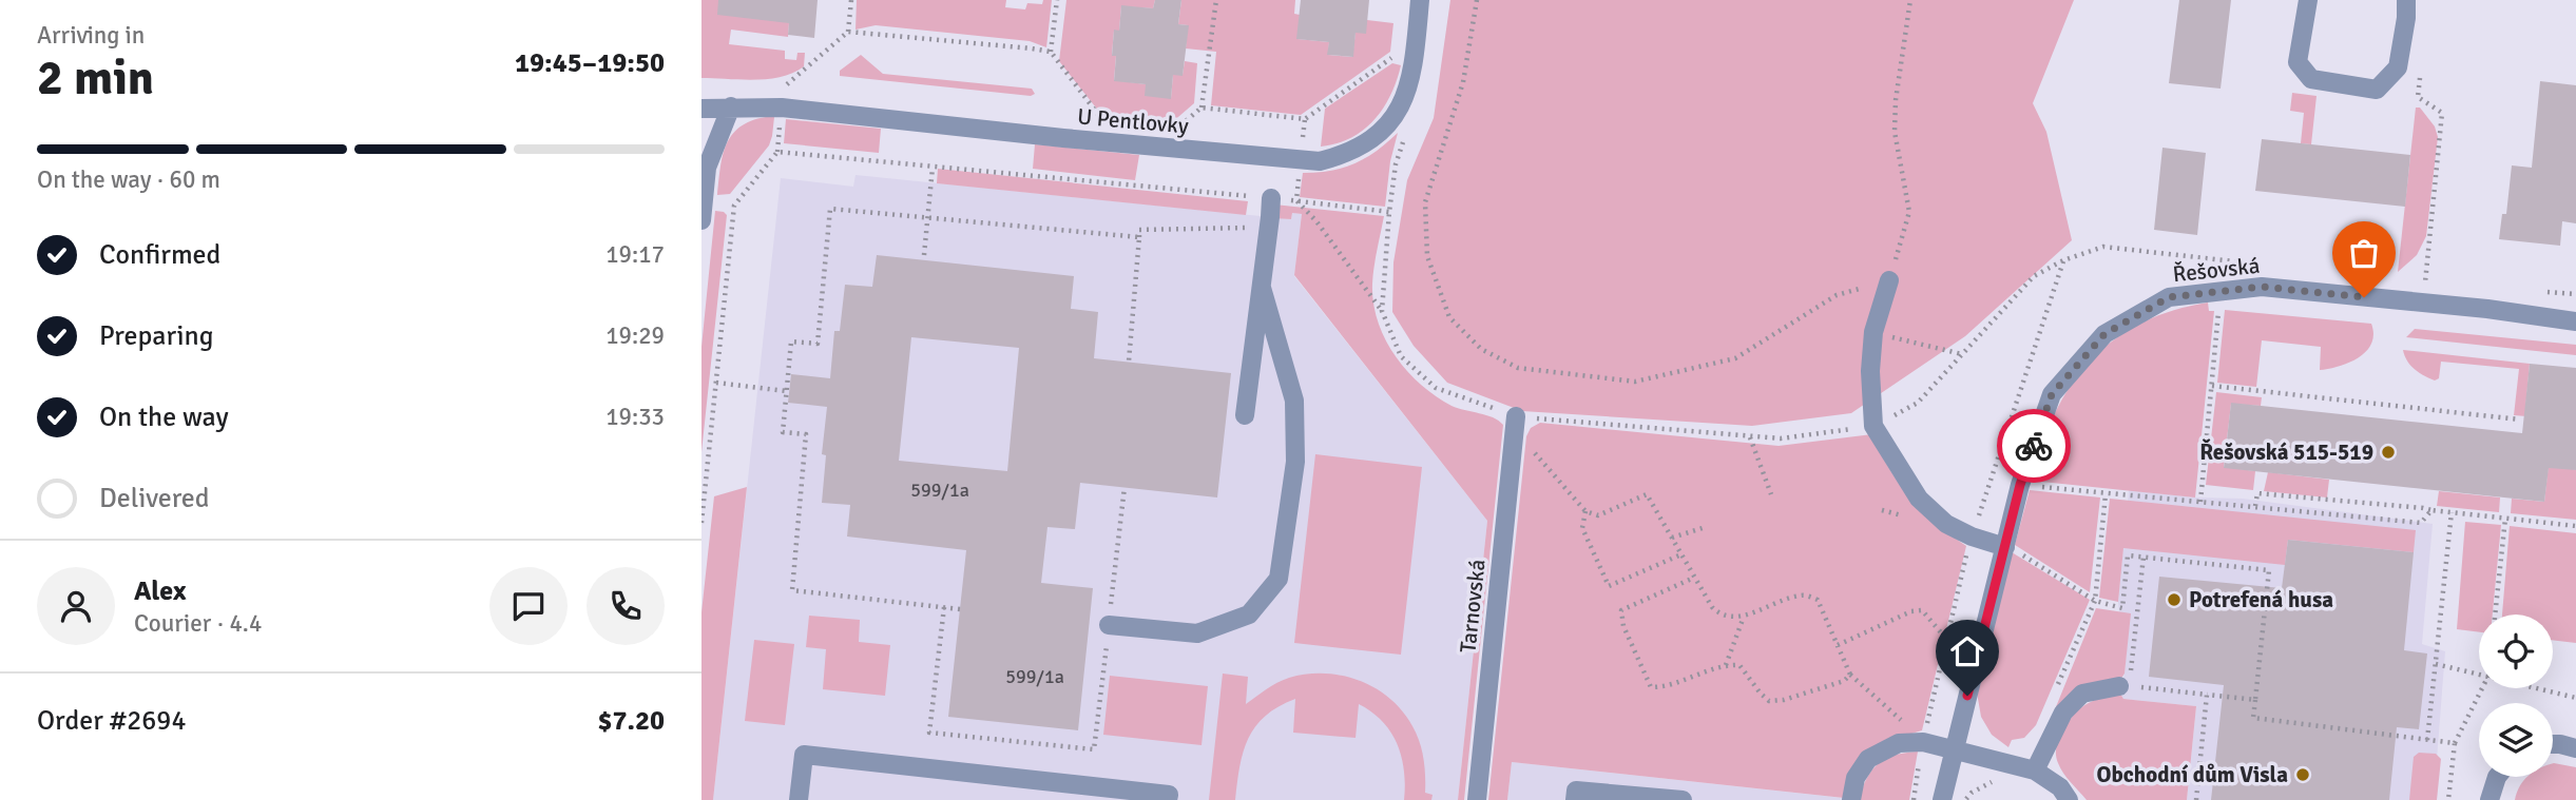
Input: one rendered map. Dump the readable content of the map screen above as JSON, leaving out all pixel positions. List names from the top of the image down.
{
  "streets": {
    "street": ["U Pentlovky", "Řešovská", "Tarnovská"]
  },
  "places": ["Řešovská 515-519", "Potrefená husa", "Obchodní dům Visla"],
  "house_numbers": ["599/1a", "599/1a"],
  "page": {
    "heading": ["2 min", "Arriving in", "19:45–19:50"],
    "panel": [
      "Alex",
      "Courier · 4.4",
      "Order #2694",
      "$7.20"
    ],
    "bar": "On the way · 60 m",
    "list": [
      ["Confirmed", "19:17"],
      ["Preparing", "19:29"],
      ["On the way", "19:33"],
      "Delivered"
    ]
  }
}
